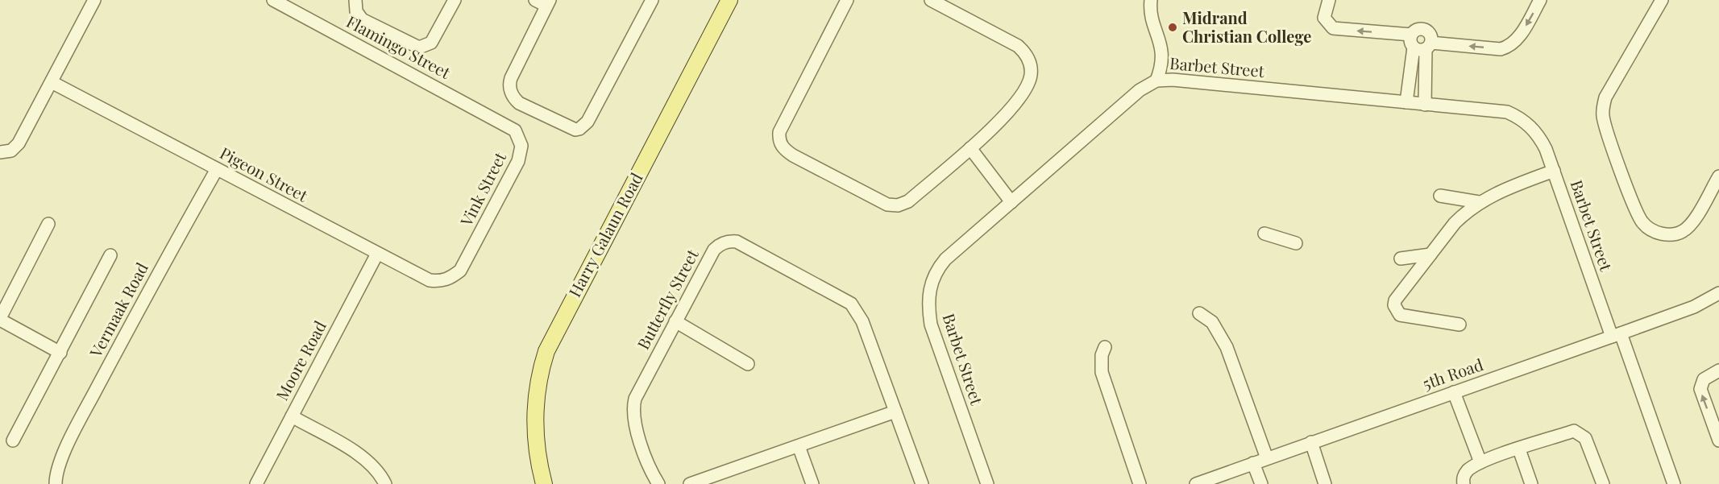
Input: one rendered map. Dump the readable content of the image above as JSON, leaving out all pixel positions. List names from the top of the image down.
{
  "streets": {
    "main road": ["Harry Galaun Road"],
    "street": [
      "Flamingo Street",
      "Barbet Street",
      "Pigeon Street",
      "Vink Street",
      "Butterfly Street",
      "Vermaak Road",
      "Moore Road",
      "5th Road"
    ]
  },
  "crossings": [
    ["Flamingo Street", "Vink Street"],
    ["Barbet Street", "5th Road"],
    ["Pigeon Street", "Vink Street"],
    ["Pigeon Street", "Vermaak Road"],
    ["Pigeon Street", "Moore Road"]
  ],
  "places": ["Midrand Christian College"]
}
